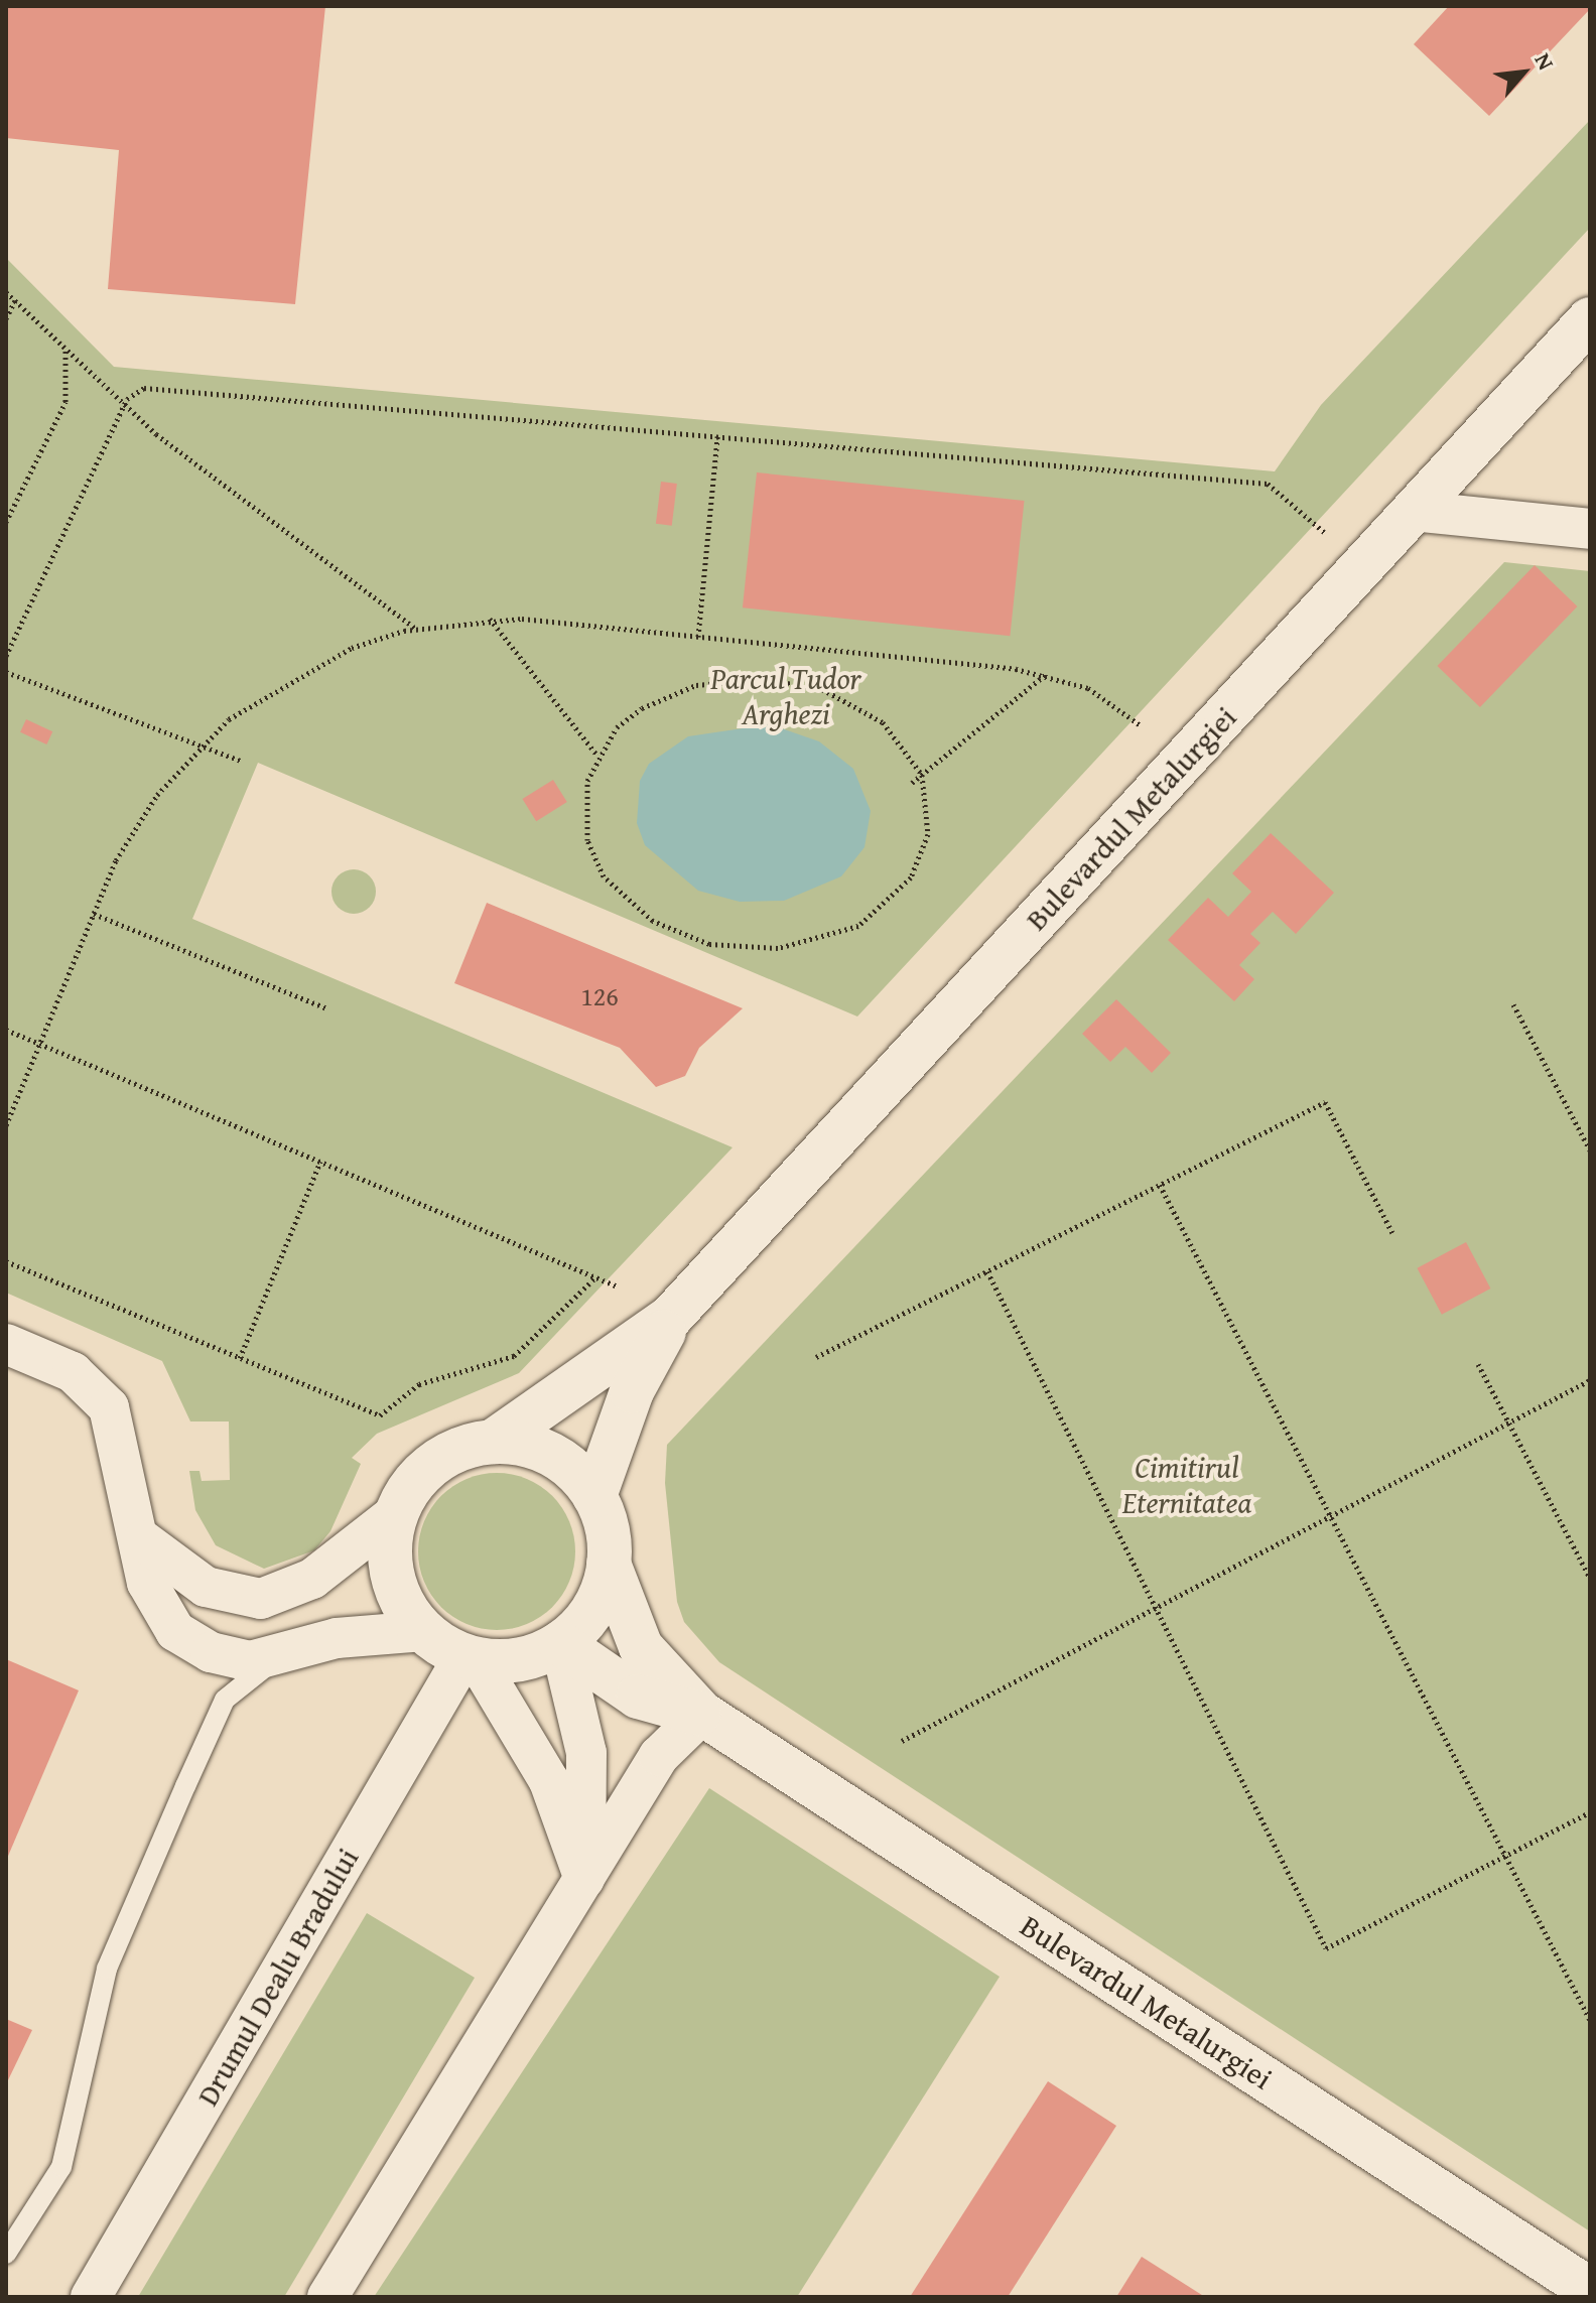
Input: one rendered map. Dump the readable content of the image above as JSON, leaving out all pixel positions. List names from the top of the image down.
{
  "streets": {
    "main road": ["Bulevardul Metalurgiei"],
    "street": ["Drumul Dealu Bradului"]
  },
  "crossings": [
    ["Bulevardul Metalurgiei", "Drumul Dealu Bradului"]
  ],
  "parks": ["Parcul Tudor Arghezi", "Cimitirul Eternitatea"],
  "house_numbers": ["126"],
  "north": "top right"
}
